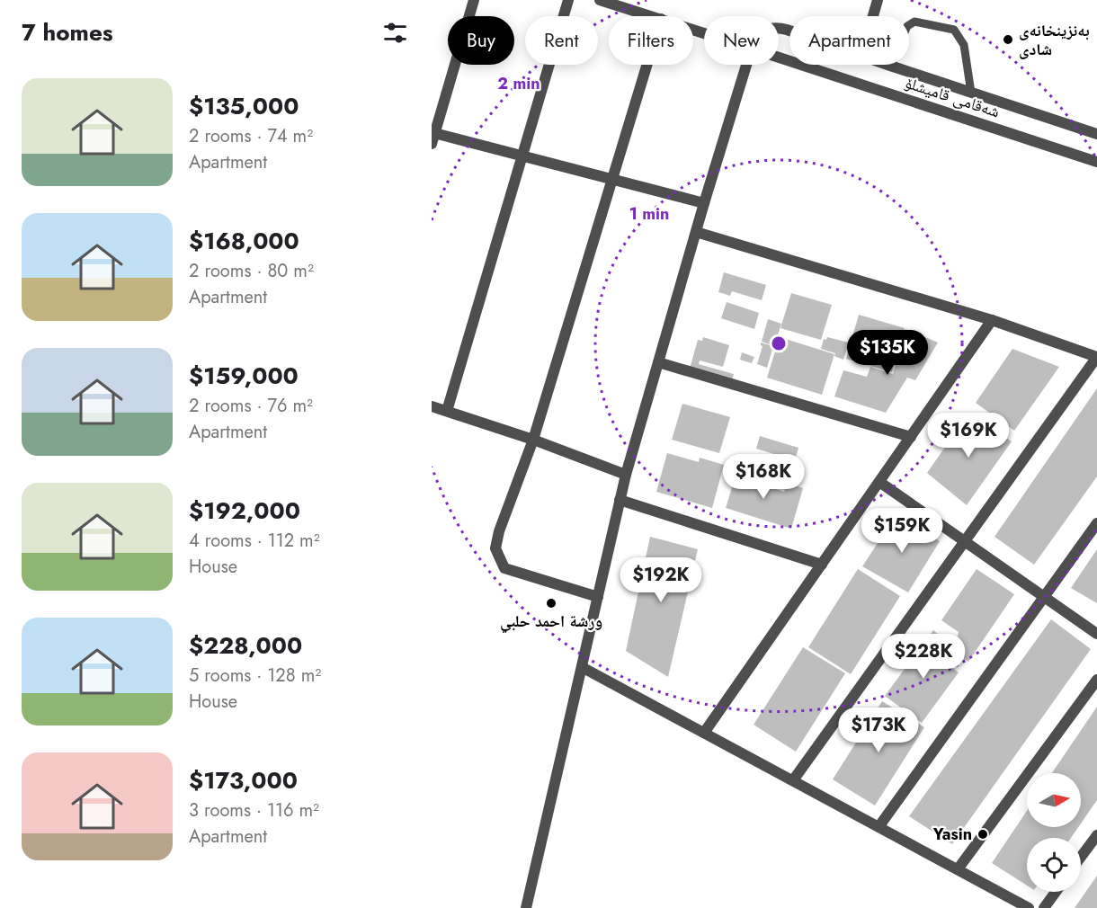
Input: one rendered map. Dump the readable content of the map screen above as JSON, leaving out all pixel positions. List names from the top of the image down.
{
  "streets": {
    "street": ["شەقامی قامیشلۆ"]
  },
  "places": ["بەنزینخانەی شادی", "ورشة احمد حلبي", "Yasin"],
  "north": "right",
  "page": {
    "heading": "7 homes",
    "chip": [
      "Buy",
      "Rent",
      "Filters",
      "New",
      "Apartment"
    ],
    "list": [
      {
        "name": "$135,000",
        "note": "2 rooms · 74 m² · Apartment"
      },
      {
        "name": "$168,000",
        "note": "2 rooms · 80 m² · Apartment"
      },
      {
        "name": "$159,000",
        "note": "2 rooms · 76 m² · Apartment"
      },
      {
        "name": "$192,000",
        "note": "4 rooms · 112 m² · House"
      },
      {
        "name": "$228,000",
        "note": "5 rooms · 128 m² · House"
      },
      {
        "name": "$173,000",
        "note": "3 rooms · 116 m² · Apartment"
      }
    ],
    "price": [
      "$135K",
      "$169K",
      "$168K",
      "$159K",
      "$192K",
      "$228K",
      "$173K"
    ]
  },
  "rings": ["2 min", "1 min"]
}
